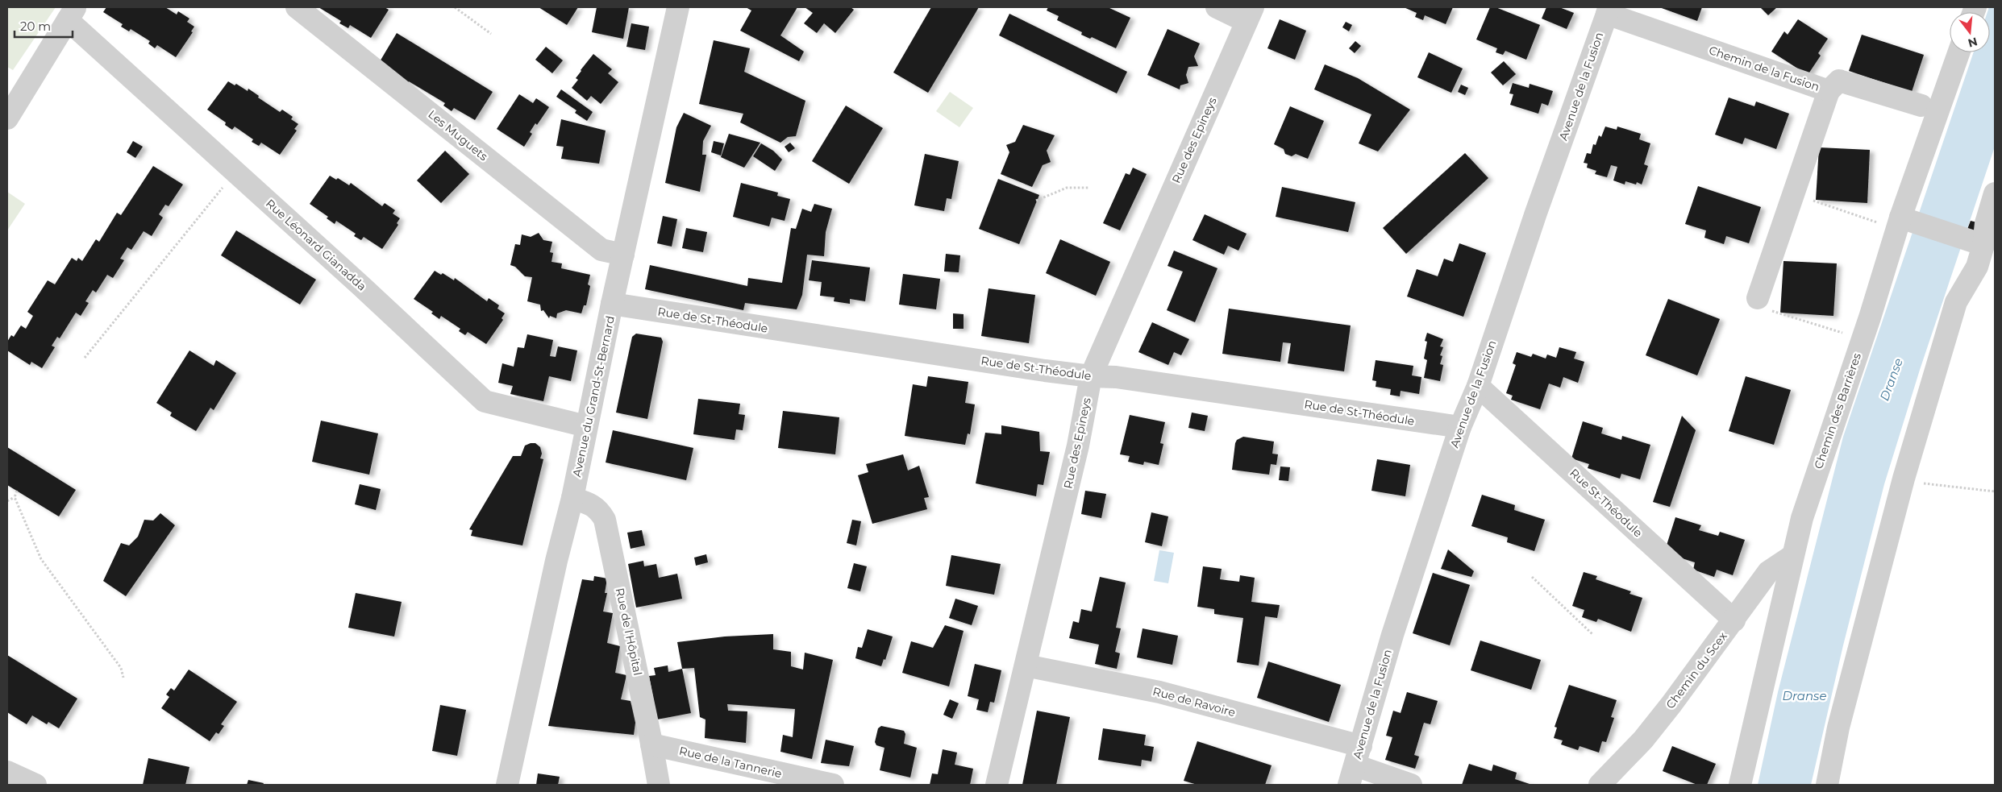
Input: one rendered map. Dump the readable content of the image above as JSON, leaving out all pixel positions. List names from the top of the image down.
{
  "streets": {
    "street": [
      "Chemin de la Fusion",
      "Avenue de la Fusion",
      "Les Muguets",
      "Rue des Epineys",
      "Rue Léonard Gianadda",
      "Rue de St-Théodule",
      "Avenue du Grand-St-Bernard",
      "Chemin des Barrières",
      "Rue St-Théodule",
      "Rue de l'Hôpital",
      "Chemin du Scex",
      "Rue de Ravoire",
      "Rue de la Tannerie"
    ]
  },
  "crossings": [
    ["Chemin de la Fusion", "Avenue de la Fusion"],
    ["Avenue de la Fusion", "Rue de St-Théodule"],
    ["Avenue de la Fusion", "Rue St-Théodule"],
    ["Avenue de la Fusion", "Rue de Ravoire"],
    ["Les Muguets", "Avenue du Grand-St-Bernard"],
    ["Rue des Epineys", "Rue de St-Théodule"],
    ["Rue des Epineys", "Rue de Ravoire"],
    ["Rue Léonard Gianadda", "Avenue du Grand-St-Bernard"],
    ["Rue de St-Théodule", "Avenue du Grand-St-Bernard"],
    ["Avenue du Grand-St-Bernard", "Rue de l'Hôpital"],
    ["Chemin des Barrières", "Chemin du Scex"],
    ["Rue St-Théodule", "Chemin du Scex"],
    ["Rue de l'Hôpital", "Rue de la Tannerie"]
  ],
  "water": ["Dranse"],
  "scale_bar": "20 m",
  "north": "bottom"
}
